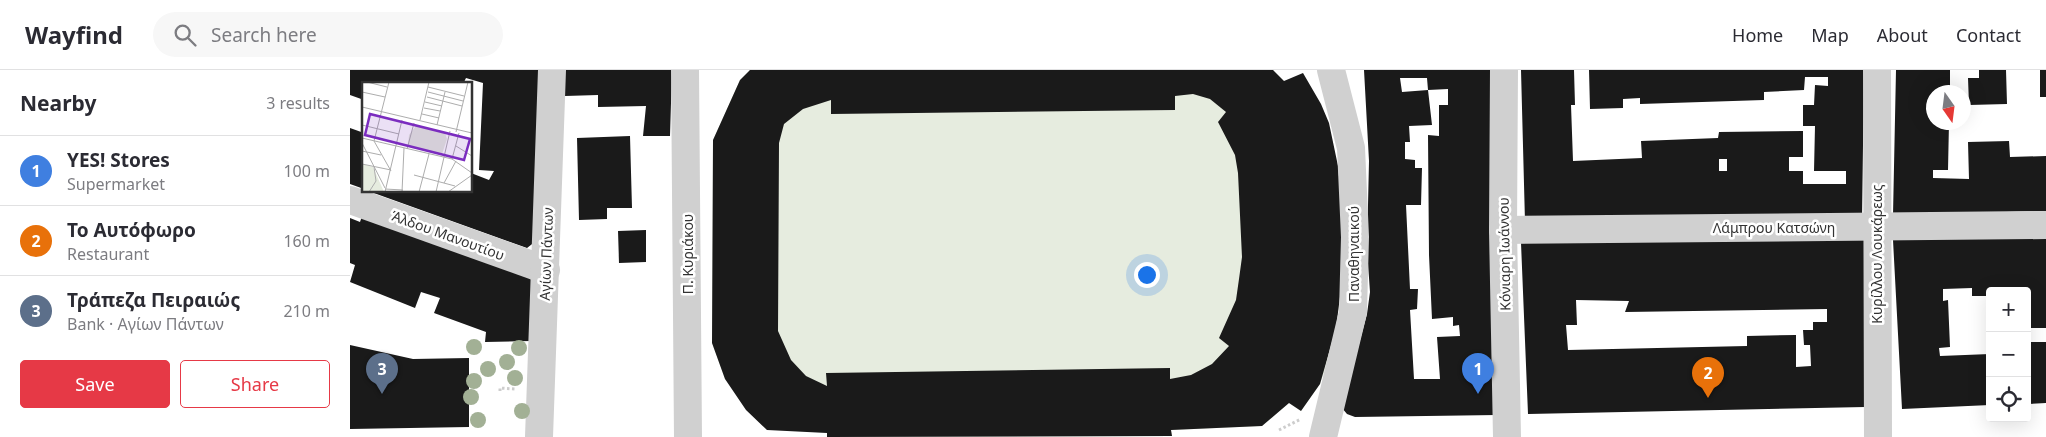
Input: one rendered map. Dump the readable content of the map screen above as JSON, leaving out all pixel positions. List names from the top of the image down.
{
  "streets": {
    "street": [
      "Λάμπρου Κατσώνη",
      "Άλδου Μανουτίου",
      "Αγίων Πάντων",
      "Π. Κυριάκου",
      "Παναθηναικού",
      "Κόνιαρη Ιωάννου",
      "Κυρίλλου Λουκάρεως"
    ]
  },
  "crossings": [
    ["Λάμπρου Κατσώνη", "Κόνιαρη Ιωάννου"],
    ["Λάμπρου Κατσώνη", "Κυρίλλου Λουκάρεως"],
    ["Άλδου Μανουτίου", "Αγίων Πάντων"]
  ],
  "north": "bottom",
  "page": {
    "header": "Wayfind",
    "search": "Search here",
    "nav": [
      "Home",
      "Map",
      "About",
      "Contact"
    ],
    "heading": ["Nearby", "3 results"],
    "list": [
      {
        "mark": "1",
        "name": "YES! Stores",
        "note": "Supermarket",
        "value": "100 m"
      },
      {
        "mark": "2",
        "name": "Το Αυτόφωρο",
        "note": "Restaurant",
        "value": "160 m"
      },
      {
        "mark": "3",
        "name": "Τράπεζα Πειραιώς",
        "note": "Bank · Αγίων Πάντων",
        "value": "210 m"
      }
    ],
    "map_buttons": ["+", "−"],
    "buttons": ["Save", "Share"],
    "pins": ["1", "3", "2"]
  }
}
